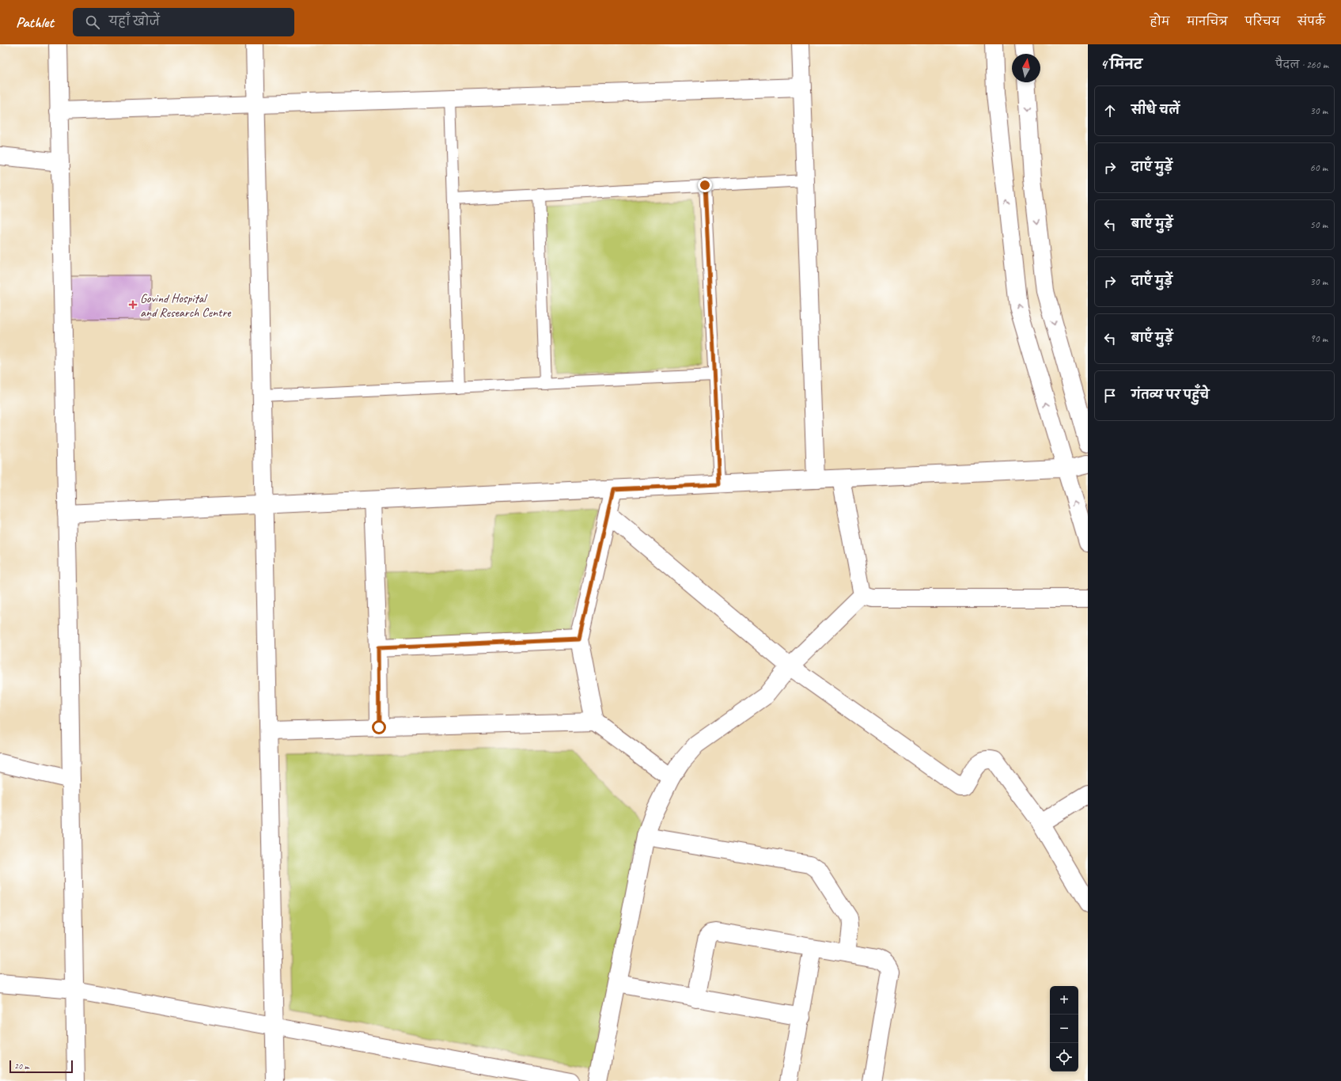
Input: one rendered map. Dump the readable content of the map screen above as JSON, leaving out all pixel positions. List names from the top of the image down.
{
  "places": {
    "health": ["Govind Hospital and Research Centre"]
  },
  "scale_bar": "20 m",
  "north": "top",
  "page": {
    "header": "Pathlet",
    "search": "यहाँ खोजें",
    "nav": [
      "होम",
      "मानचित्र",
      "परिचय",
      "संपर्क"
    ],
    "heading": ["4 मिनट", "पैदल · 260 m"],
    "list": [
      ["सीधे चलें", "30 m"],
      ["दाएँ मुड़ें", "60 m"],
      ["बाएँ मुड़ें", "50 m"],
      ["दाएँ मुड़ें", "30 m"],
      ["बाएँ मुड़ें", "90 m"],
      "गंतव्य पर पहुँचे"
    ],
    "map_buttons": ["+", "−"],
    "scale": "20 m"
  }
}
